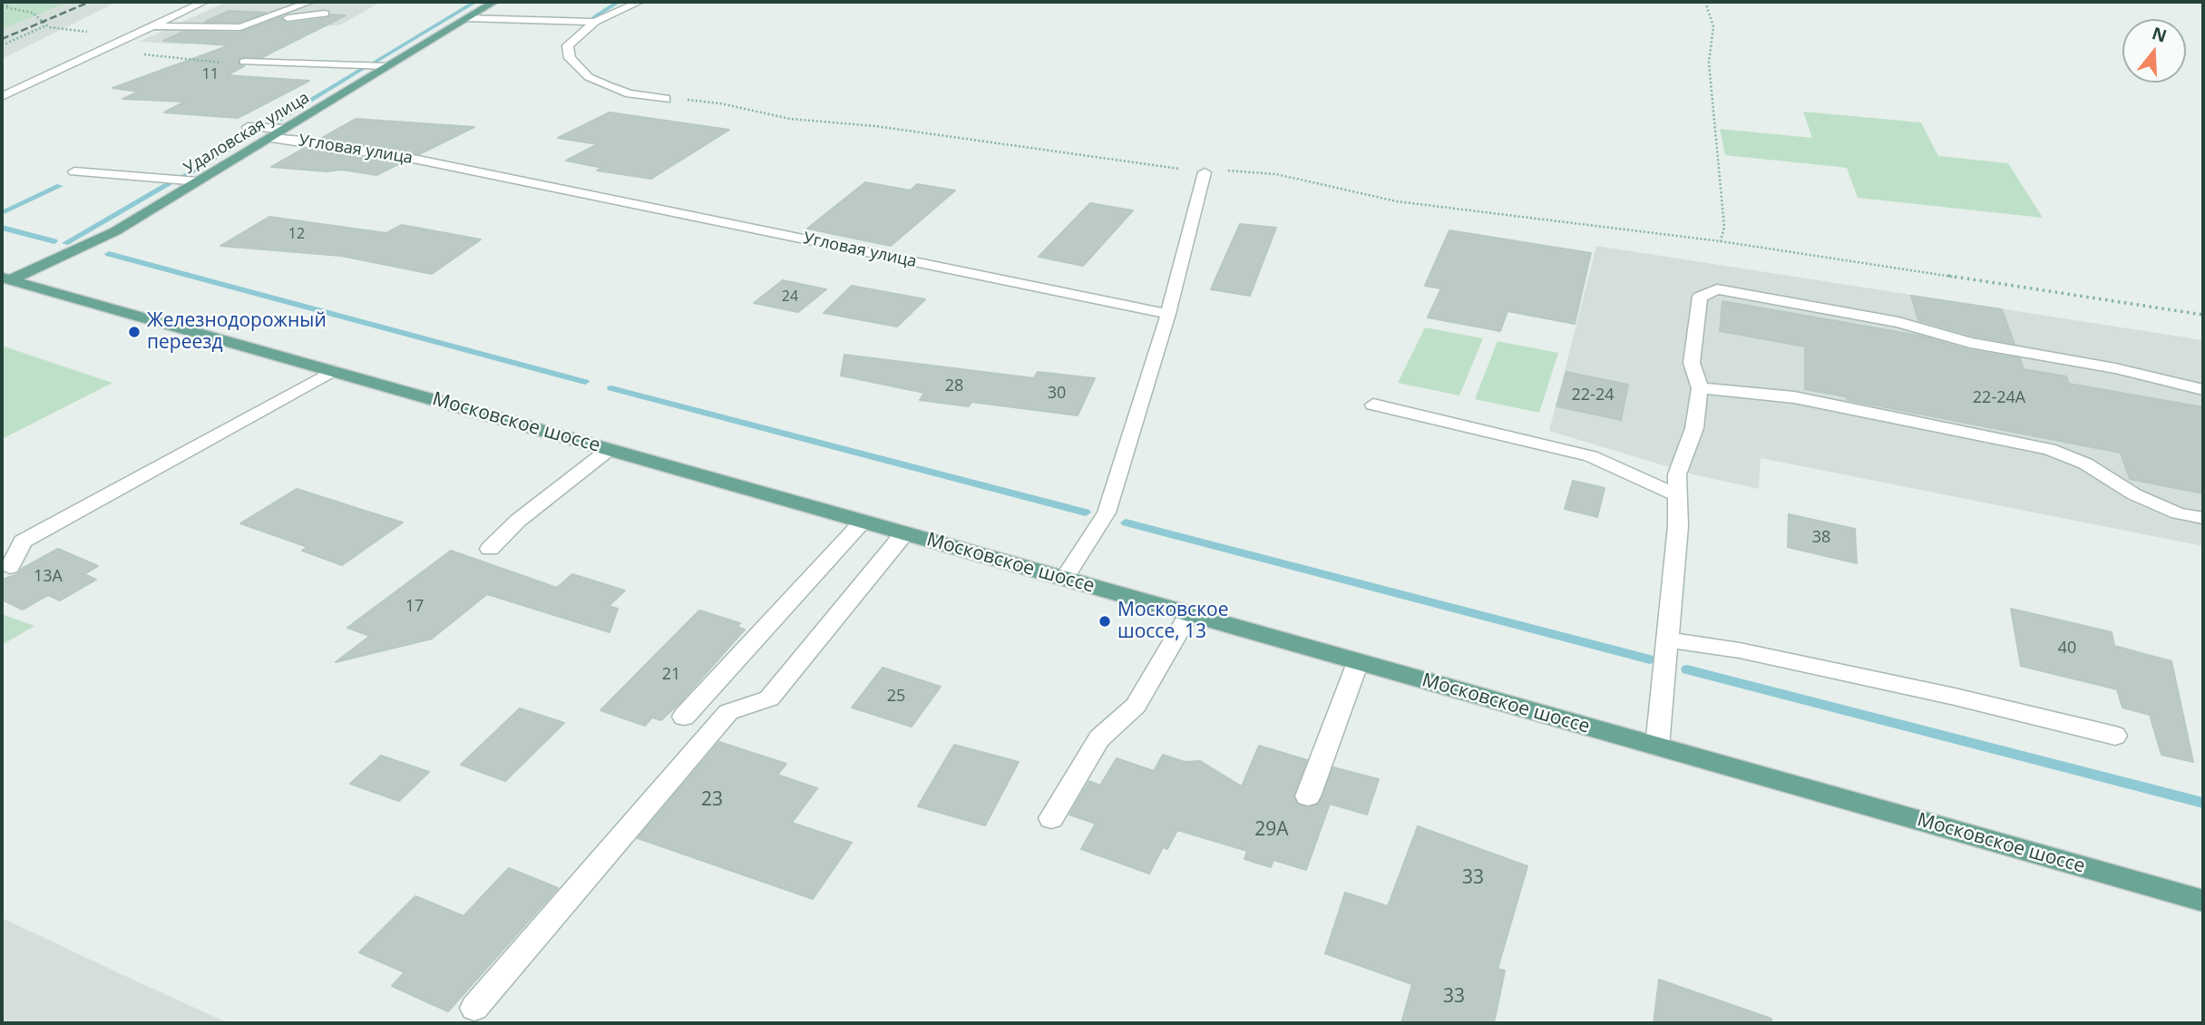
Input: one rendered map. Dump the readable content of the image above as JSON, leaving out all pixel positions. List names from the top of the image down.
{
  "streets": {
    "main road": ["Удаловская улица", "Московское шоссе"],
    "street": ["Угловая улица"]
  },
  "crossings": [
    ["Удаловская улица", "Угловая улица"],
    ["Удаловская улица", "Московское шоссе"]
  ],
  "places": ["Железнодорожный переезд", "Московское шоссе, 13"],
  "house_numbers": [
    "11",
    "12",
    "24",
    "28",
    "30",
    "22-24",
    "22-24А",
    "38",
    "13А",
    "17",
    "40",
    "21",
    "25",
    "23",
    "29А",
    "33",
    "33"
  ],
  "north": "top"
}
